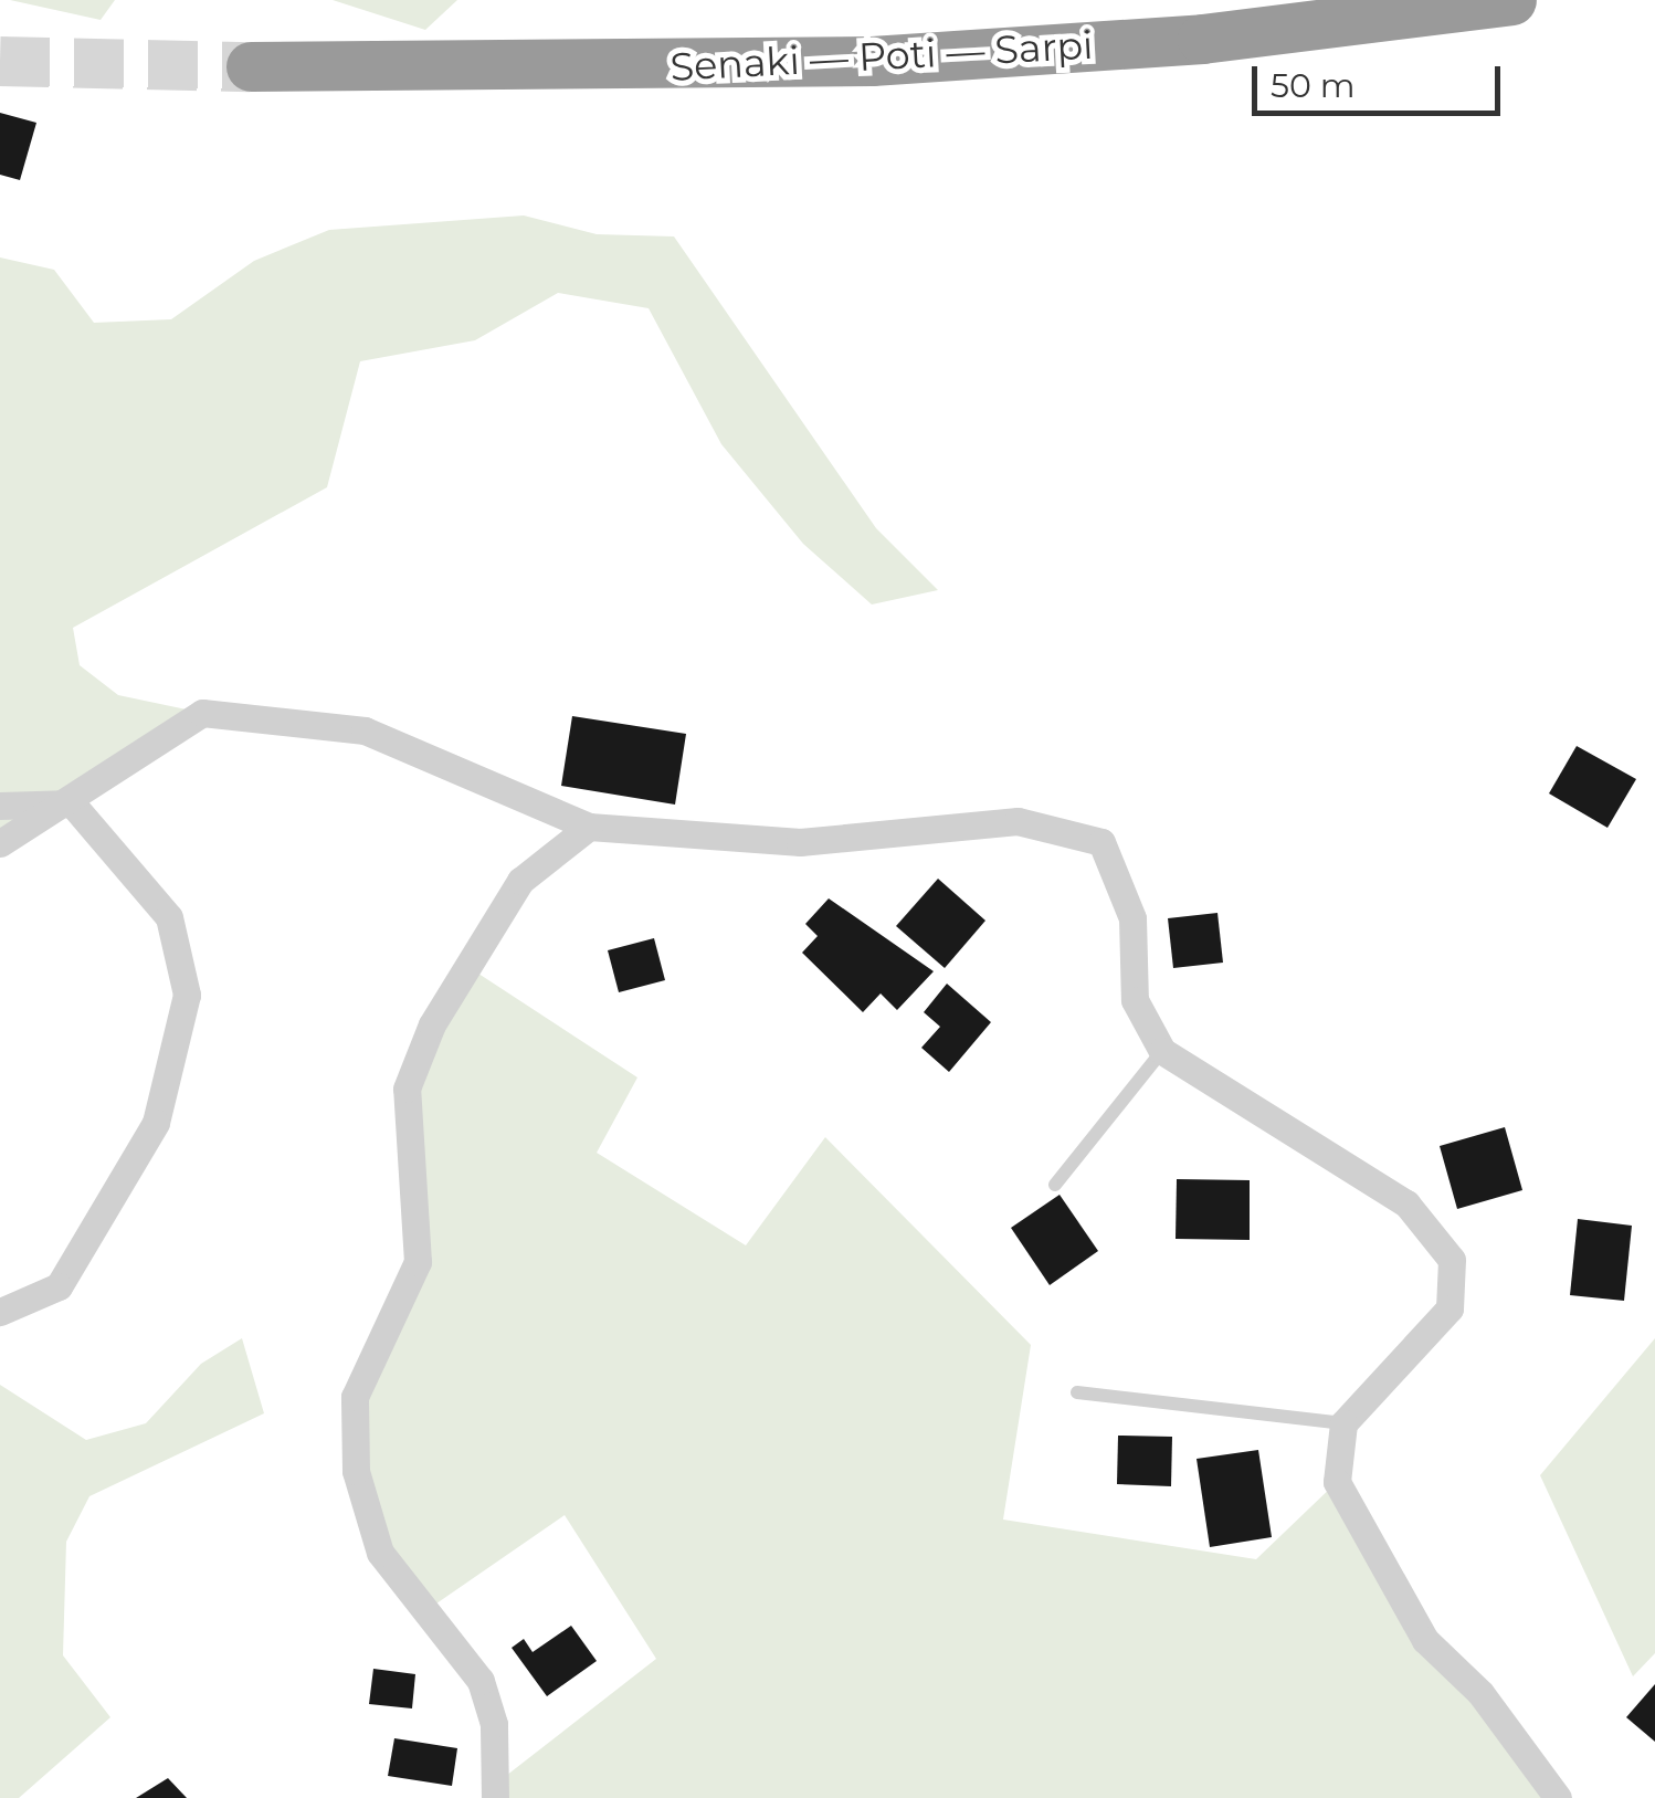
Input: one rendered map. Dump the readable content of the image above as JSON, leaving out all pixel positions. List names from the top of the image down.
{
  "streets": {
    "highway": ["Senaki — Poti — Sarpi"]
  },
  "scale_bar": "50 m"
}
